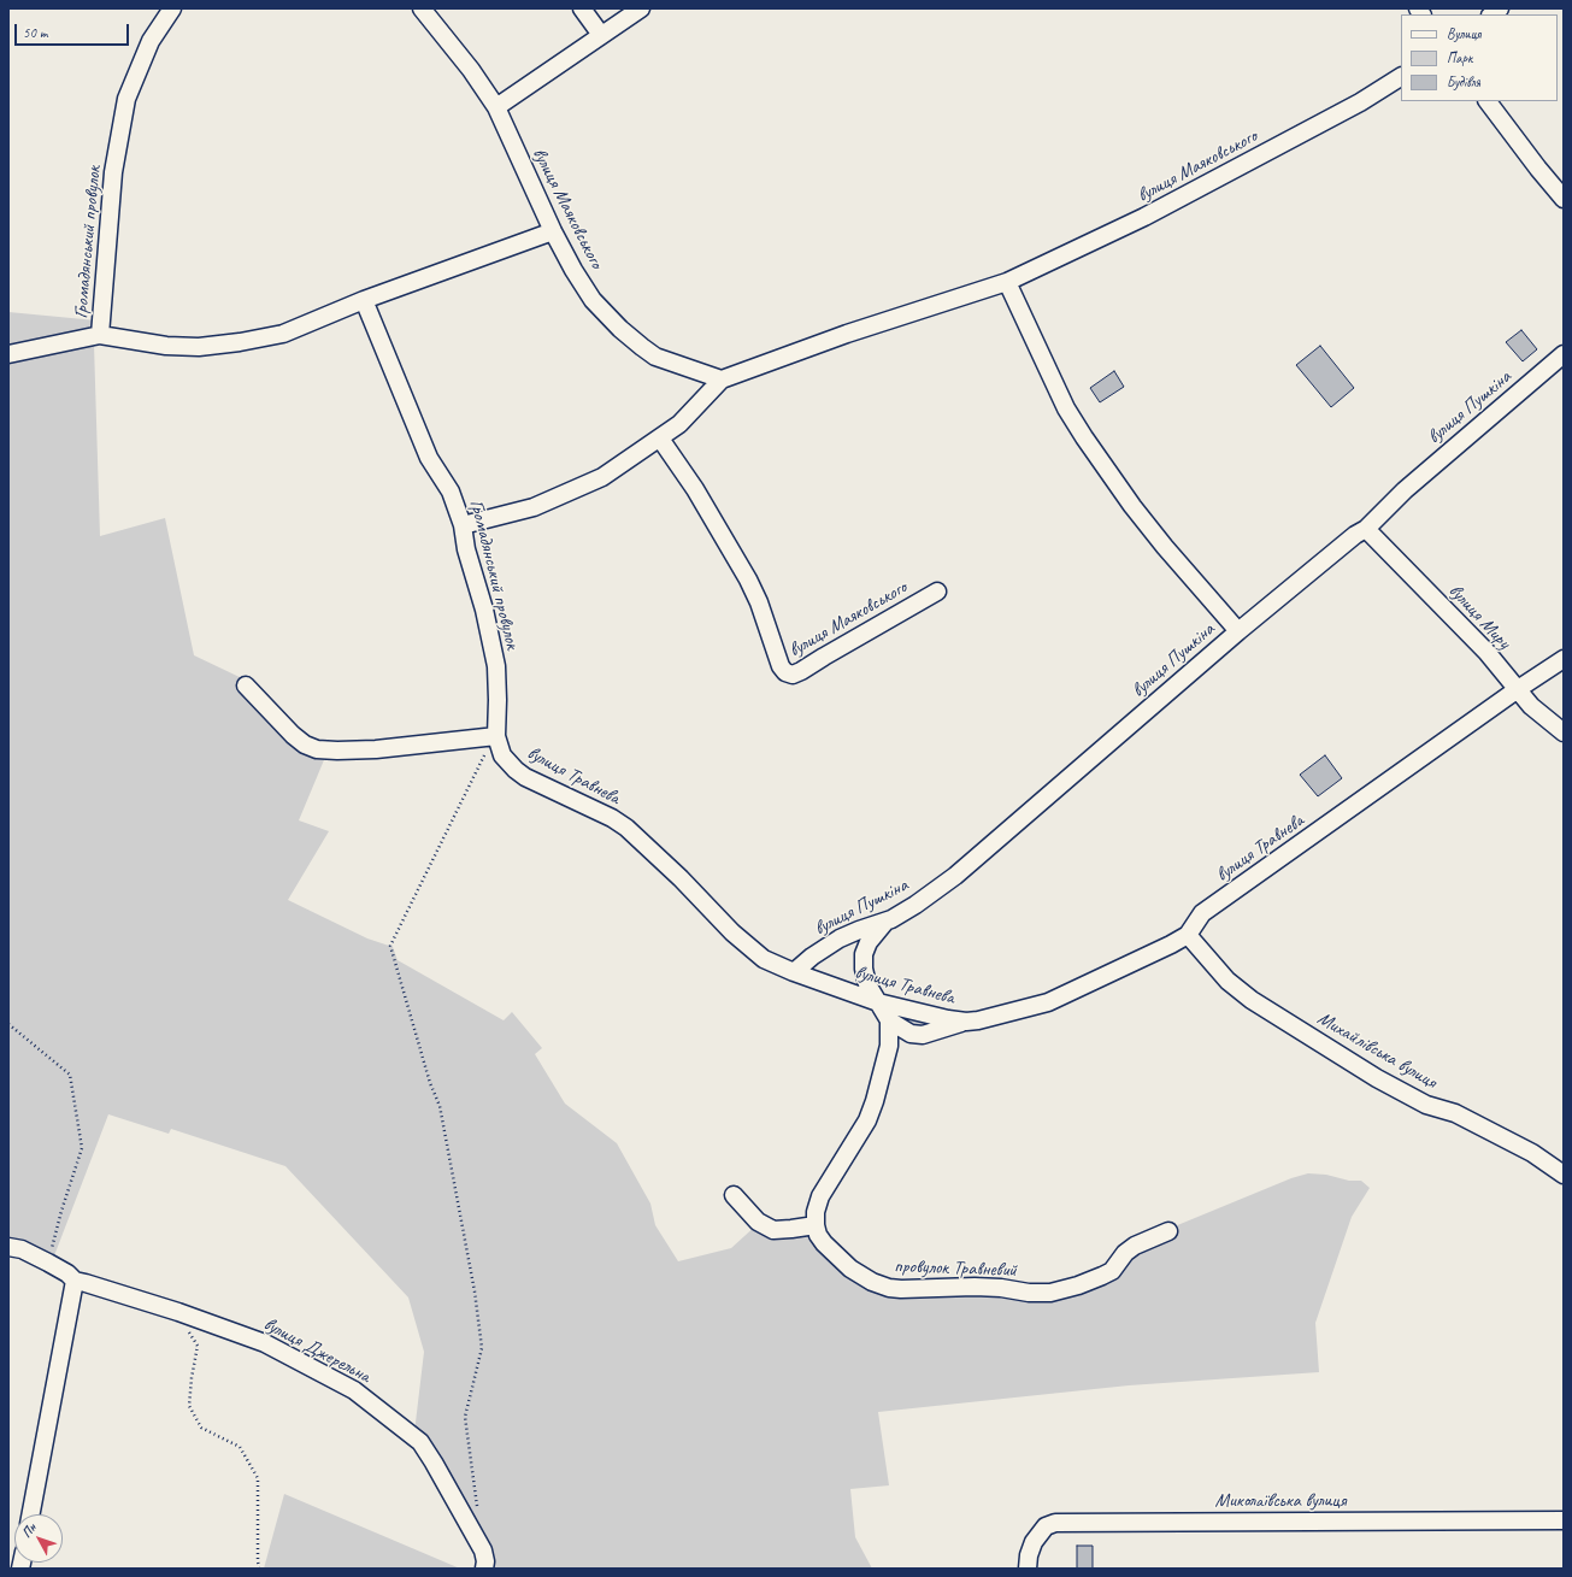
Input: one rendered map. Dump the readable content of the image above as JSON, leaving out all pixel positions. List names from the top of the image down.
{
  "streets": {
    "street": [
      "вулиця Маяковського",
      "Громадянський провулок",
      "вулиця Пушкіна",
      "вулиця Миру",
      "вулиця Травнева",
      "Михайлівська вулиця",
      "провулок Травневий",
      "вулиця Джерельна",
      "Миколаївська вулиця"
    ]
  },
  "crossings": [
    ["вулиця Маяковського", "Громадянський провулок"],
    ["Громадянський провулок", "вулиця Травнева"],
    ["вулиця Пушкіна", "вулиця Миру"],
    ["вулиця Пушкіна", "вулиця Травнева"],
    ["вулиця Миру", "вулиця Травнева"],
    ["вулиця Травнева", "Михайлівська вулиця"]
  ],
  "legend": ["Вулиця", "Парк", "Будівля"],
  "scale_bar": "50 m",
  "north": "top left"
}
